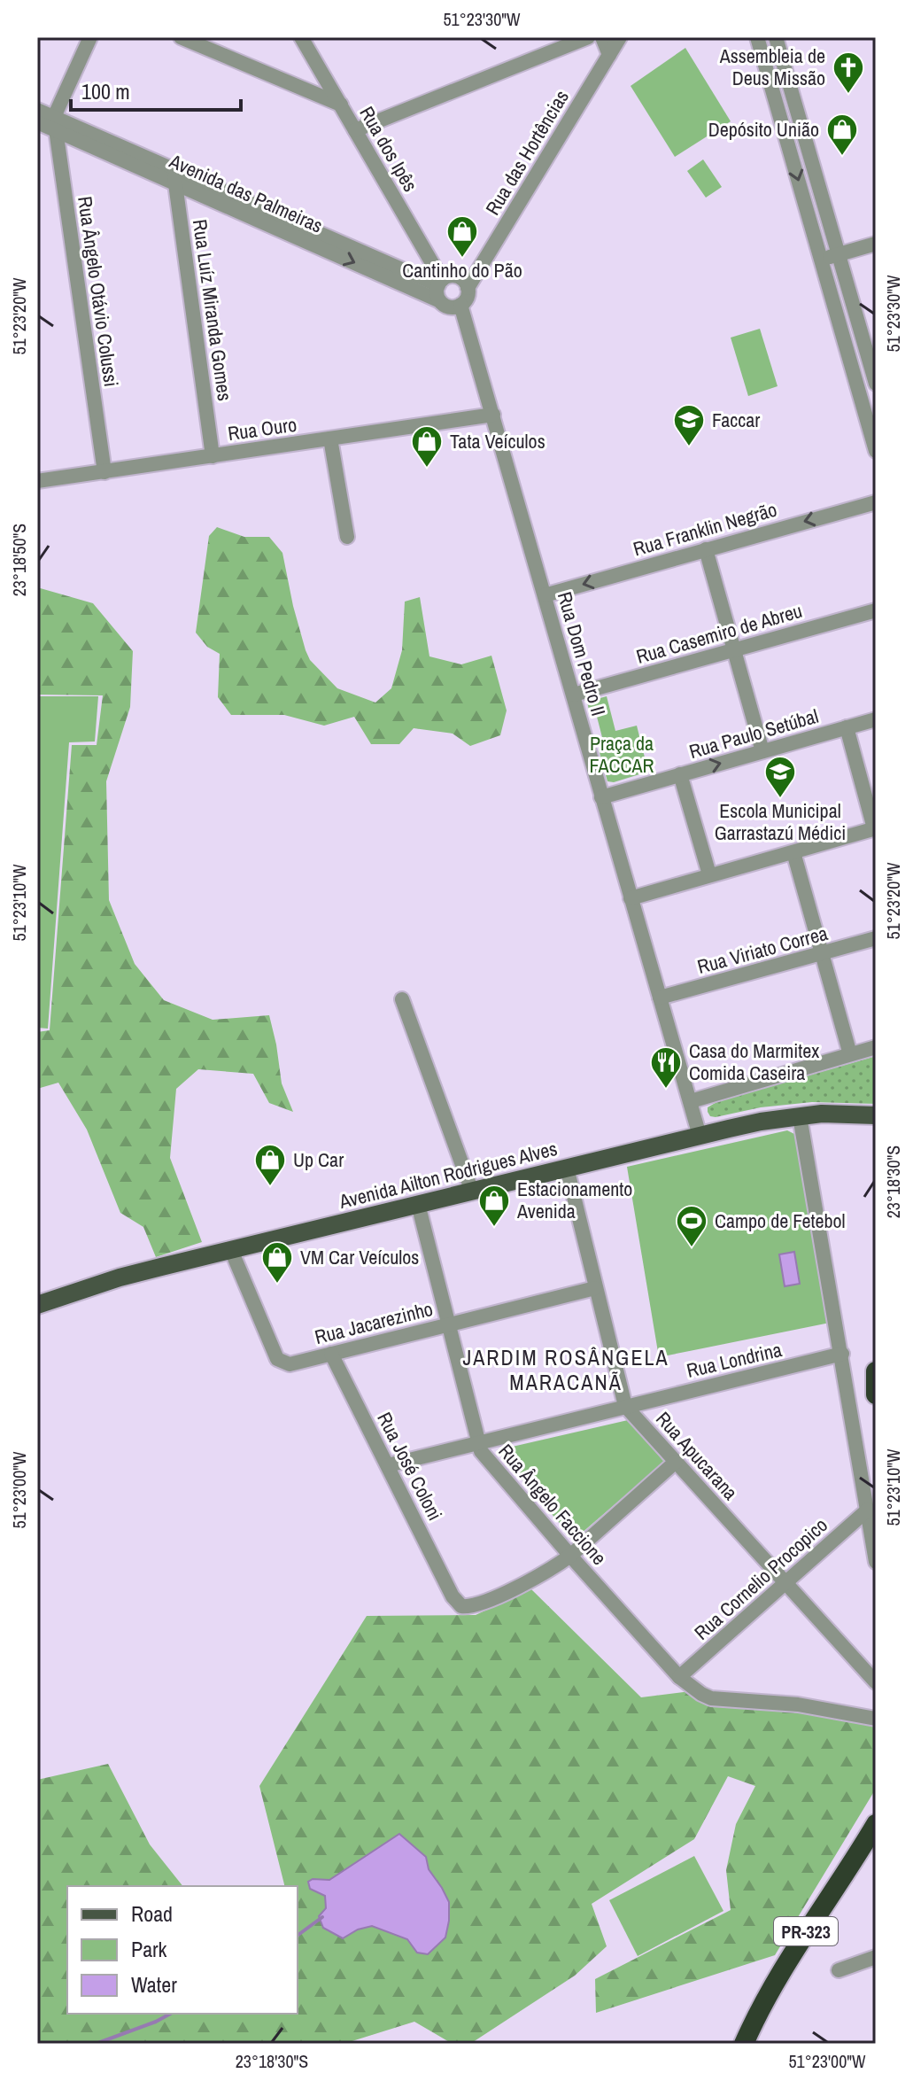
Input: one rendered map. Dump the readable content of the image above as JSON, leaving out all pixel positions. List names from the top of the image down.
{
  "streets": {
    "highway": ["PR-323"],
    "main road": ["Avenida Ailton Rodrigues Alves"],
    "street": [
      "Rua dos Ipês",
      "Rua das Hortências",
      "Avenida das Palmeiras",
      "Rua Ângelo Otávio Colussi",
      "Rua Luíz Miranda Gomes",
      "Rua Ouro",
      "Rua Franklin Negrão",
      "Rua Casemiro de Abreu",
      "Rua Dom Pedro II",
      "Rua Paulo Setúbal",
      "Rua Viriato Correa",
      "Rua Jacarezinho",
      "Rua Londrina",
      "Rua Apucarana",
      "Rua José Coloni",
      "Rua Ângelo Faccione",
      "Rua Cornelio Procopico"
    ]
  },
  "crossings": [
    ["Rua dos Ipês", "Avenida das Palmeiras"],
    ["Rua das Hortências", "Rua Dom Pedro II"],
    ["Avenida das Palmeiras", "Rua Ângelo Otávio Colussi"],
    ["Avenida das Palmeiras", "Rua Luíz Miranda Gomes"],
    ["Rua Ângelo Otávio Colussi", "Rua Ouro"],
    ["Rua Luíz Miranda Gomes", "Rua Ouro"],
    ["Rua Ouro", "Rua Dom Pedro II"],
    ["Rua Franklin Negrão", "Rua Dom Pedro II"],
    ["Rua Casemiro de Abreu", "Rua Dom Pedro II"],
    ["Rua Dom Pedro II", "Rua Paulo Setúbal"],
    ["Rua Dom Pedro II", "Rua Viriato Correa"],
    ["Rua Dom Pedro II", "Avenida Ailton Rodrigues Alves"],
    ["Avenida Ailton Rodrigues Alves", "Rua Jacarezinho"],
    ["Avenida Ailton Rodrigues Alves", "Rua Apucarana"],
    ["Avenida Ailton Rodrigues Alves", "Rua Ângelo Faccione"],
    ["Rua Jacarezinho", "Rua Apucarana"],
    ["Rua Jacarezinho", "Rua José Coloni"],
    ["Rua Jacarezinho", "Rua Ângelo Faccione"],
    ["Rua Londrina", "Rua Apucarana"],
    ["Rua Londrina", "Rua José Coloni"],
    ["Rua Londrina", "Rua Ângelo Faccione"],
    ["Rua Apucarana", "Rua Cornelio Procopico"],
    ["Rua José Coloni", "Rua Ângelo Faccione"],
    ["Rua Ângelo Faccione", "Rua Cornelio Procopico"]
  ],
  "one_way": ["Rua Franklin Negrão"],
  "districts": ["JARDIM ROSÂNGELA MARACANÃ"],
  "parks": ["Praça da FACCAR"],
  "places": {
    "church": ["Assembleia de Deus Missão"],
    "shop": [
      "Depósito União",
      "Cantinho do Pão",
      "Tata Veículos",
      "Up Car",
      "Estacionamento Avenida",
      "VM Car Veículos"
    ],
    "school or university": ["Faccar", "Escola Municipal Garrastazú Médici"],
    "restaurant": ["Casa do Marmitex Comida Caseira"],
    "sports": ["Campo de Fetebol"]
  },
  "legend": ["Road", "Park", "Water"],
  "scale_bar": "100 m",
  "coordinates": [
    "51°23'30\"W",
    "51°23'20\"W",
    "23°18'50\"S",
    "51°23'10\"W",
    "23°18'30\"S",
    "51°23'00\"W"
  ]
}
